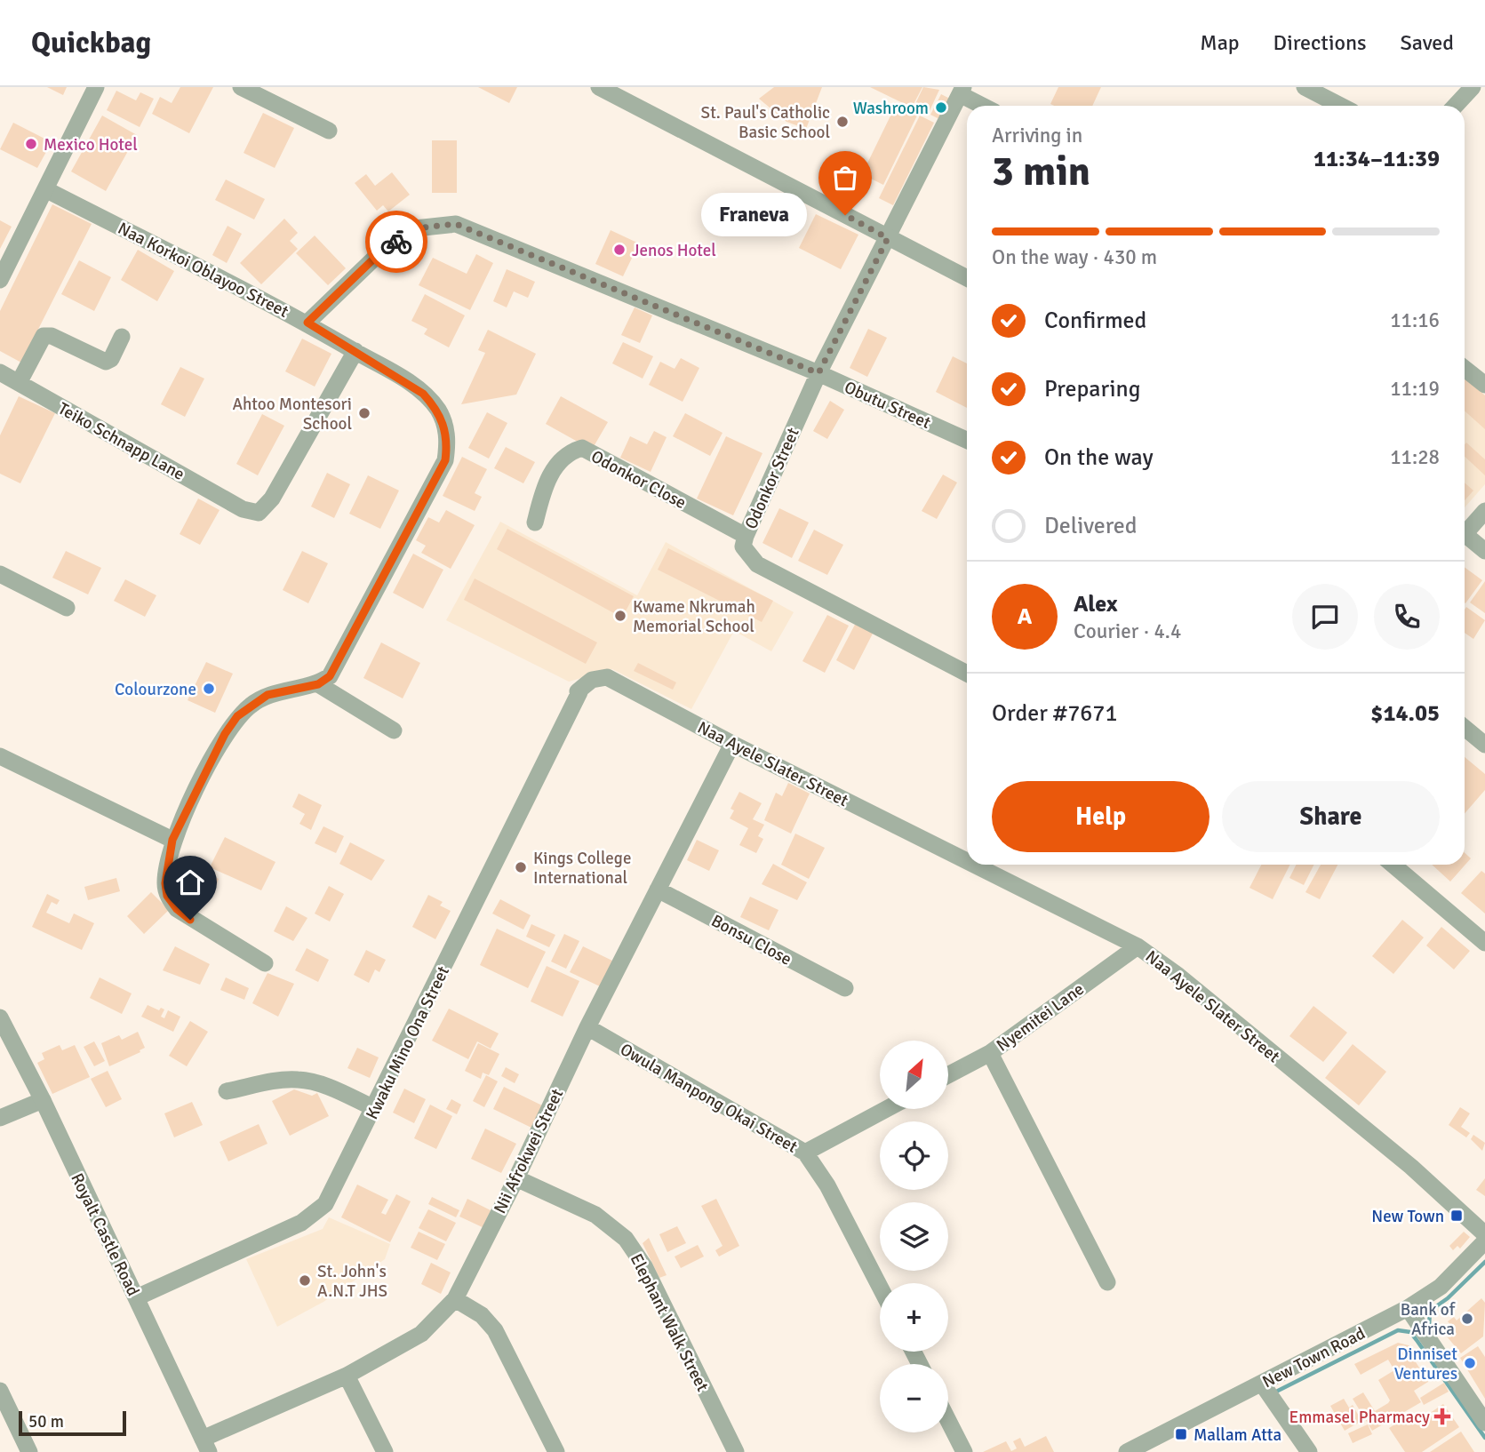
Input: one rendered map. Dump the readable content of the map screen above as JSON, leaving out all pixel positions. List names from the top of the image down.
{
  "streets": {
    "street": [
      "Naa Korkoi Oblayoo Street",
      "Obutu Street",
      "Teiko Schnapp Lane",
      "Odonkor Street",
      "Odonkor Close",
      "Naa Ayele Slater Street",
      "Bonsu Close",
      "Nyemitei Lane",
      "Kwaku Mino Ona Street",
      "Owula Manpong Okai Street",
      "Nii Afrokwei Street",
      "Royalt Castle Road",
      "Elephant Walk Street",
      "New Town Road"
    ]
  },
  "crossings": [
    ["Naa Korkoi Oblayoo Street", "Obutu Street"],
    ["Naa Korkoi Oblayoo Street", "Teiko Schnapp Lane"],
    ["Obutu Street", "Odonkor Street"],
    ["Odonkor Street", "Odonkor Close"],
    ["Naa Ayele Slater Street", "Nyemitei Lane"],
    ["Naa Ayele Slater Street", "Kwaku Mino Ona Street"],
    ["Naa Ayele Slater Street", "Nii Afrokwei Street"],
    ["Bonsu Close", "Nii Afrokwei Street"],
    ["Kwaku Mino Ona Street", "Royalt Castle Road"],
    ["Owula Manpong Okai Street", "Nii Afrokwei Street"],
    ["Nii Afrokwei Street", "Royalt Castle Road"],
    ["Nii Afrokwei Street", "Elephant Walk Street"]
  ],
  "places": {
    "other": [
      "Washroom",
      "St. Paul's Catholic Basic School",
      "Mexico Hotel",
      "Franeva",
      "Jenos Hotel",
      "Ahtoo Montesori School",
      "Kwame Nkrumah Memorial School",
      "Colourzone",
      "Kings College International",
      "St. John's A.N.T JHS",
      "Bank of Africa",
      "Dinniset Ventures"
    ],
    "transit": ["New Town", "Mallam Atta"],
    "health": ["Emmasel Pharmacy"]
  },
  "scale_bar": "50 m",
  "north": "top right",
  "page": {
    "header": "Quickbag",
    "nav": ["Map", "Directions", "Saved"],
    "heading": ["3 min", "Arriving in", "11:34–11:39"],
    "panel": [
      "Alex",
      "Courier · 4.4",
      "Order #7671",
      "$14.05"
    ],
    "bubble": "Franeva",
    "bar": "On the way · 430 m",
    "list": [
      ["Confirmed", "11:16"],
      ["Preparing", "11:19"],
      ["On the way", "11:28"],
      "Delivered"
    ],
    "round": "A",
    "buttons": ["Help", "Share"],
    "map_buttons": ["+", "−"],
    "scale": "50 m"
  }
}
